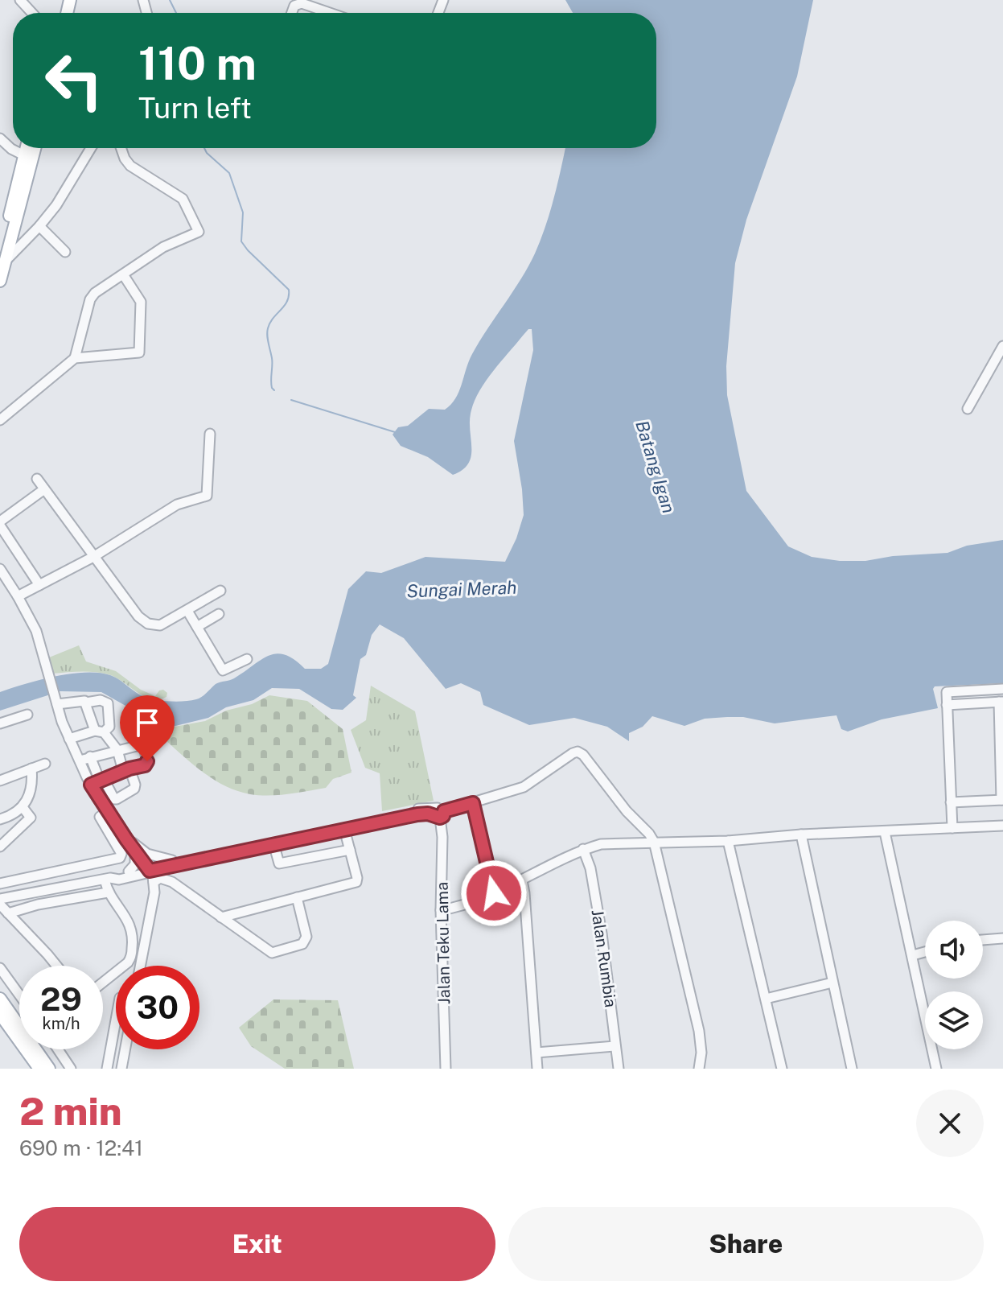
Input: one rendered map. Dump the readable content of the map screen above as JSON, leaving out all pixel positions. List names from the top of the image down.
{
  "streets": {
    "street": ["Jalan Teku Lama", "Jalan Rumbia"]
  },
  "water": ["Batang Igan", "Sungai Merah"],
  "page": {
    "turn": ["110 m", "Turn left"],
    "speed": "29 km/h",
    "limit": "30",
    "heading": ["2 min", "690 m · 12:41"],
    "buttons": ["Exit", "Share"]
  }
}
